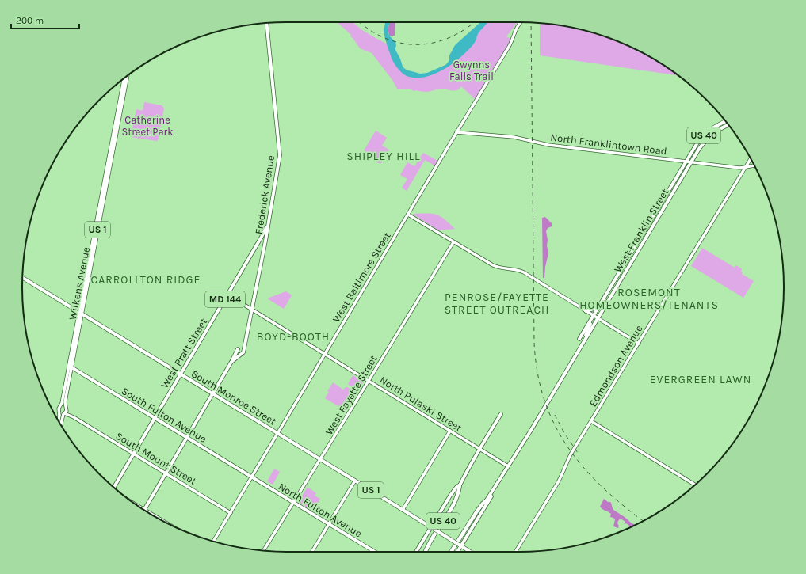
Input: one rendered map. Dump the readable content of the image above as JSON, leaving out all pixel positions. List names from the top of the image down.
{
  "streets": {
    "highway": ["US 40"],
    "main road": [
      "Frederick Avenue",
      "US 1",
      "West Franklin Street",
      "Wilkens Avenue",
      "MD 144",
      "West Pratt Street",
      "South Monroe Street",
      "South Fulton Avenue",
      "North Fulton Avenue"
    ],
    "street": [
      "North Franklintown Road",
      "West Baltimore Street",
      "Edmondson Avenue",
      "West Fayette Street",
      "North Pulaski Street",
      "South Mount Street"
    ]
  },
  "crossings": [
    ["US 40", "West Franklin Street"],
    ["US 40", "North Pulaski Street"],
    ["North Franklintown Road", "West Franklin Street"],
    ["North Franklintown Road", "West Baltimore Street"],
    ["North Franklintown Road", "Edmondson Avenue"],
    ["Frederick Avenue", "MD 144"],
    ["Frederick Avenue", "West Pratt Street"],
    ["Frederick Avenue", "North Pulaski Street"],
    ["US 1", "West Franklin Street"],
    ["US 1", "West Baltimore Street"],
    ["US 1", "West Fayette Street"],
    ["US 1", "South Monroe Street"],
    ["West Franklin Street", "North Pulaski Street"],
    ["West Baltimore Street", "South Monroe Street"],
    ["West Baltimore Street", "North Pulaski Street"],
    ["West Baltimore Street", "South Fulton Avenue"],
    ["West Baltimore Street", "South Mount Street"],
    ["West Baltimore Street", "North Fulton Avenue"],
    ["Wilkens Avenue", "South Monroe Street"],
    ["Wilkens Avenue", "South Fulton Avenue"],
    ["Wilkens Avenue", "South Mount Street"],
    ["MD 144", "South Monroe Street"],
    ["MD 144", "South Fulton Avenue"],
    ["West Pratt Street", "South Monroe Street"],
    ["West Pratt Street", "North Pulaski Street"],
    ["West Pratt Street", "South Fulton Avenue"],
    ["West Pratt Street", "South Mount Street"],
    ["West Fayette Street", "North Pulaski Street"],
    ["West Fayette Street", "North Fulton Avenue"],
    ["South Fulton Avenue", "North Fulton Avenue"]
  ],
  "districts": [
    "SHIPLEY HILL",
    "CARROLLTON RIDGE",
    "ROSEMONT HOMEOWNERS/TENANTS",
    "PENROSE/FAYETTE STREET OUTREACH",
    "BOYD-BOOTH",
    "EVERGREEN LAWN"
  ],
  "parks": ["Gwynns Falls Trail", "Catherine Street Park"],
  "scale_bar": "200 m"
}
